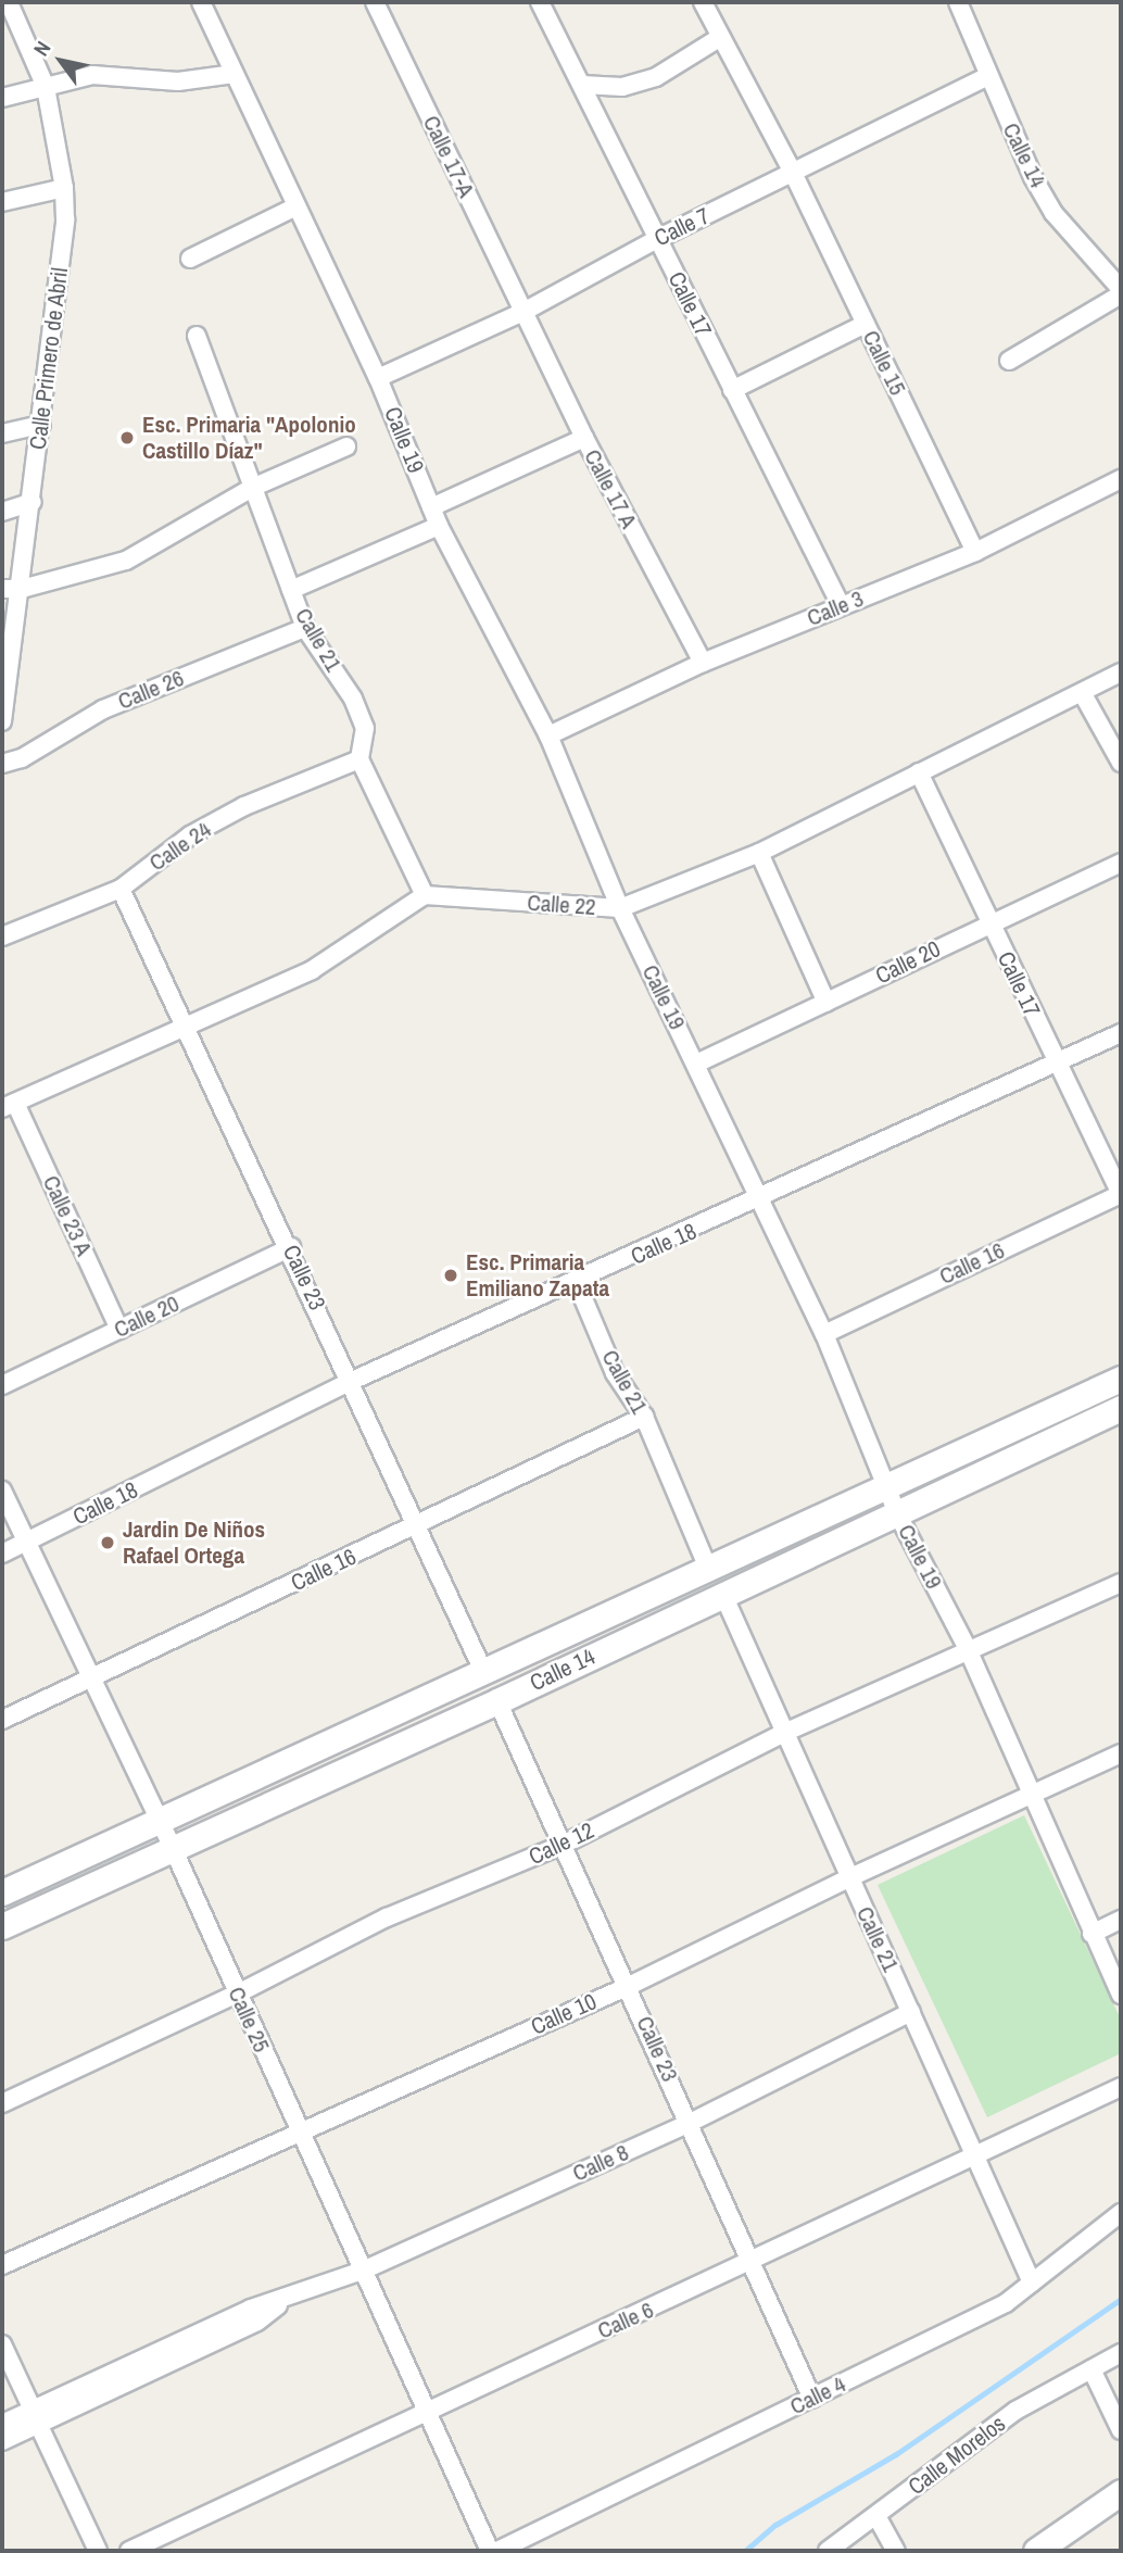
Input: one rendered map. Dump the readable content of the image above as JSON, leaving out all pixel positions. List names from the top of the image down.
{
  "streets": {
    "main road": ["Calle 14"],
    "street": [
      "Calle 17-A",
      "Calle 7",
      "Calle 17",
      "Calle Primero de Abril",
      "Calle 15",
      "Calle 19",
      "Calle 17 A",
      "Calle 3",
      "Calle 21",
      "Calle 26",
      "Calle 24",
      "Calle 22",
      "Calle 20",
      "Calle 23 A",
      "Calle 18",
      "Calle 16",
      "Calle 23",
      "Calle 12",
      "Calle 10",
      "Calle 25",
      "Calle 8",
      "Calle 6",
      "Calle 4",
      "Calle Morelos"
    ]
  },
  "crossings": [
    ["Calle 14", "Calle 7"],
    ["Calle 14", "Calle 19"],
    ["Calle 14", "Calle 21"],
    ["Calle 14", "Calle 23"],
    ["Calle 14", "Calle 25"],
    ["Calle 17-A", "Calle 7"],
    ["Calle 17-A", "Calle 17 A"],
    ["Calle 7", "Calle 17"],
    ["Calle 7", "Calle 15"],
    ["Calle 7", "Calle 19"],
    ["Calle 7", "Calle 17 A"],
    ["Calle 17", "Calle 3"],
    ["Calle 17", "Calle 22"],
    ["Calle 17", "Calle 20"],
    ["Calle 17", "Calle 18"],
    ["Calle 17", "Calle 16"],
    ["Calle 15", "Calle 3"],
    ["Calle 19", "Calle 3"],
    ["Calle 19", "Calle 22"],
    ["Calle 19", "Calle 20"],
    ["Calle 19", "Calle 18"],
    ["Calle 19", "Calle 16"],
    ["Calle 19", "Calle 12"],
    ["Calle 19", "Calle 10"],
    ["Calle 17 A", "Calle 3"],
    ["Calle 21", "Calle 26"],
    ["Calle 21", "Calle 24"],
    ["Calle 21", "Calle 18"],
    ["Calle 21", "Calle 16"],
    ["Calle 21", "Calle 12"],
    ["Calle 21", "Calle 10"],
    ["Calle 21", "Calle 8"],
    ["Calle 21", "Calle 6"],
    ["Calle 21", "Calle 4"],
    ["Calle 24", "Calle 23"],
    ["Calle 20", "Calle 23 A"],
    ["Calle 20", "Calle 23"],
    ["Calle 18", "Calle 23"],
    ["Calle 18", "Calle 25"],
    ["Calle 16", "Calle 23"],
    ["Calle 16", "Calle 25"],
    ["Calle 23", "Calle 12"],
    ["Calle 23", "Calle 10"],
    ["Calle 23", "Calle 8"],
    ["Calle 23", "Calle 6"],
    ["Calle 23", "Calle 4"],
    ["Calle 12", "Calle 25"],
    ["Calle 10", "Calle 25"],
    ["Calle 25", "Calle 8"],
    ["Calle 25", "Calle 6"]
  ],
  "places": ["Esc. Primaria \"Apolonio Castillo Díaz\"", "Esc. Primaria Emiliano Zapata", "Jardin De Niños Rafael Ortega"],
  "north": "top left"
}
